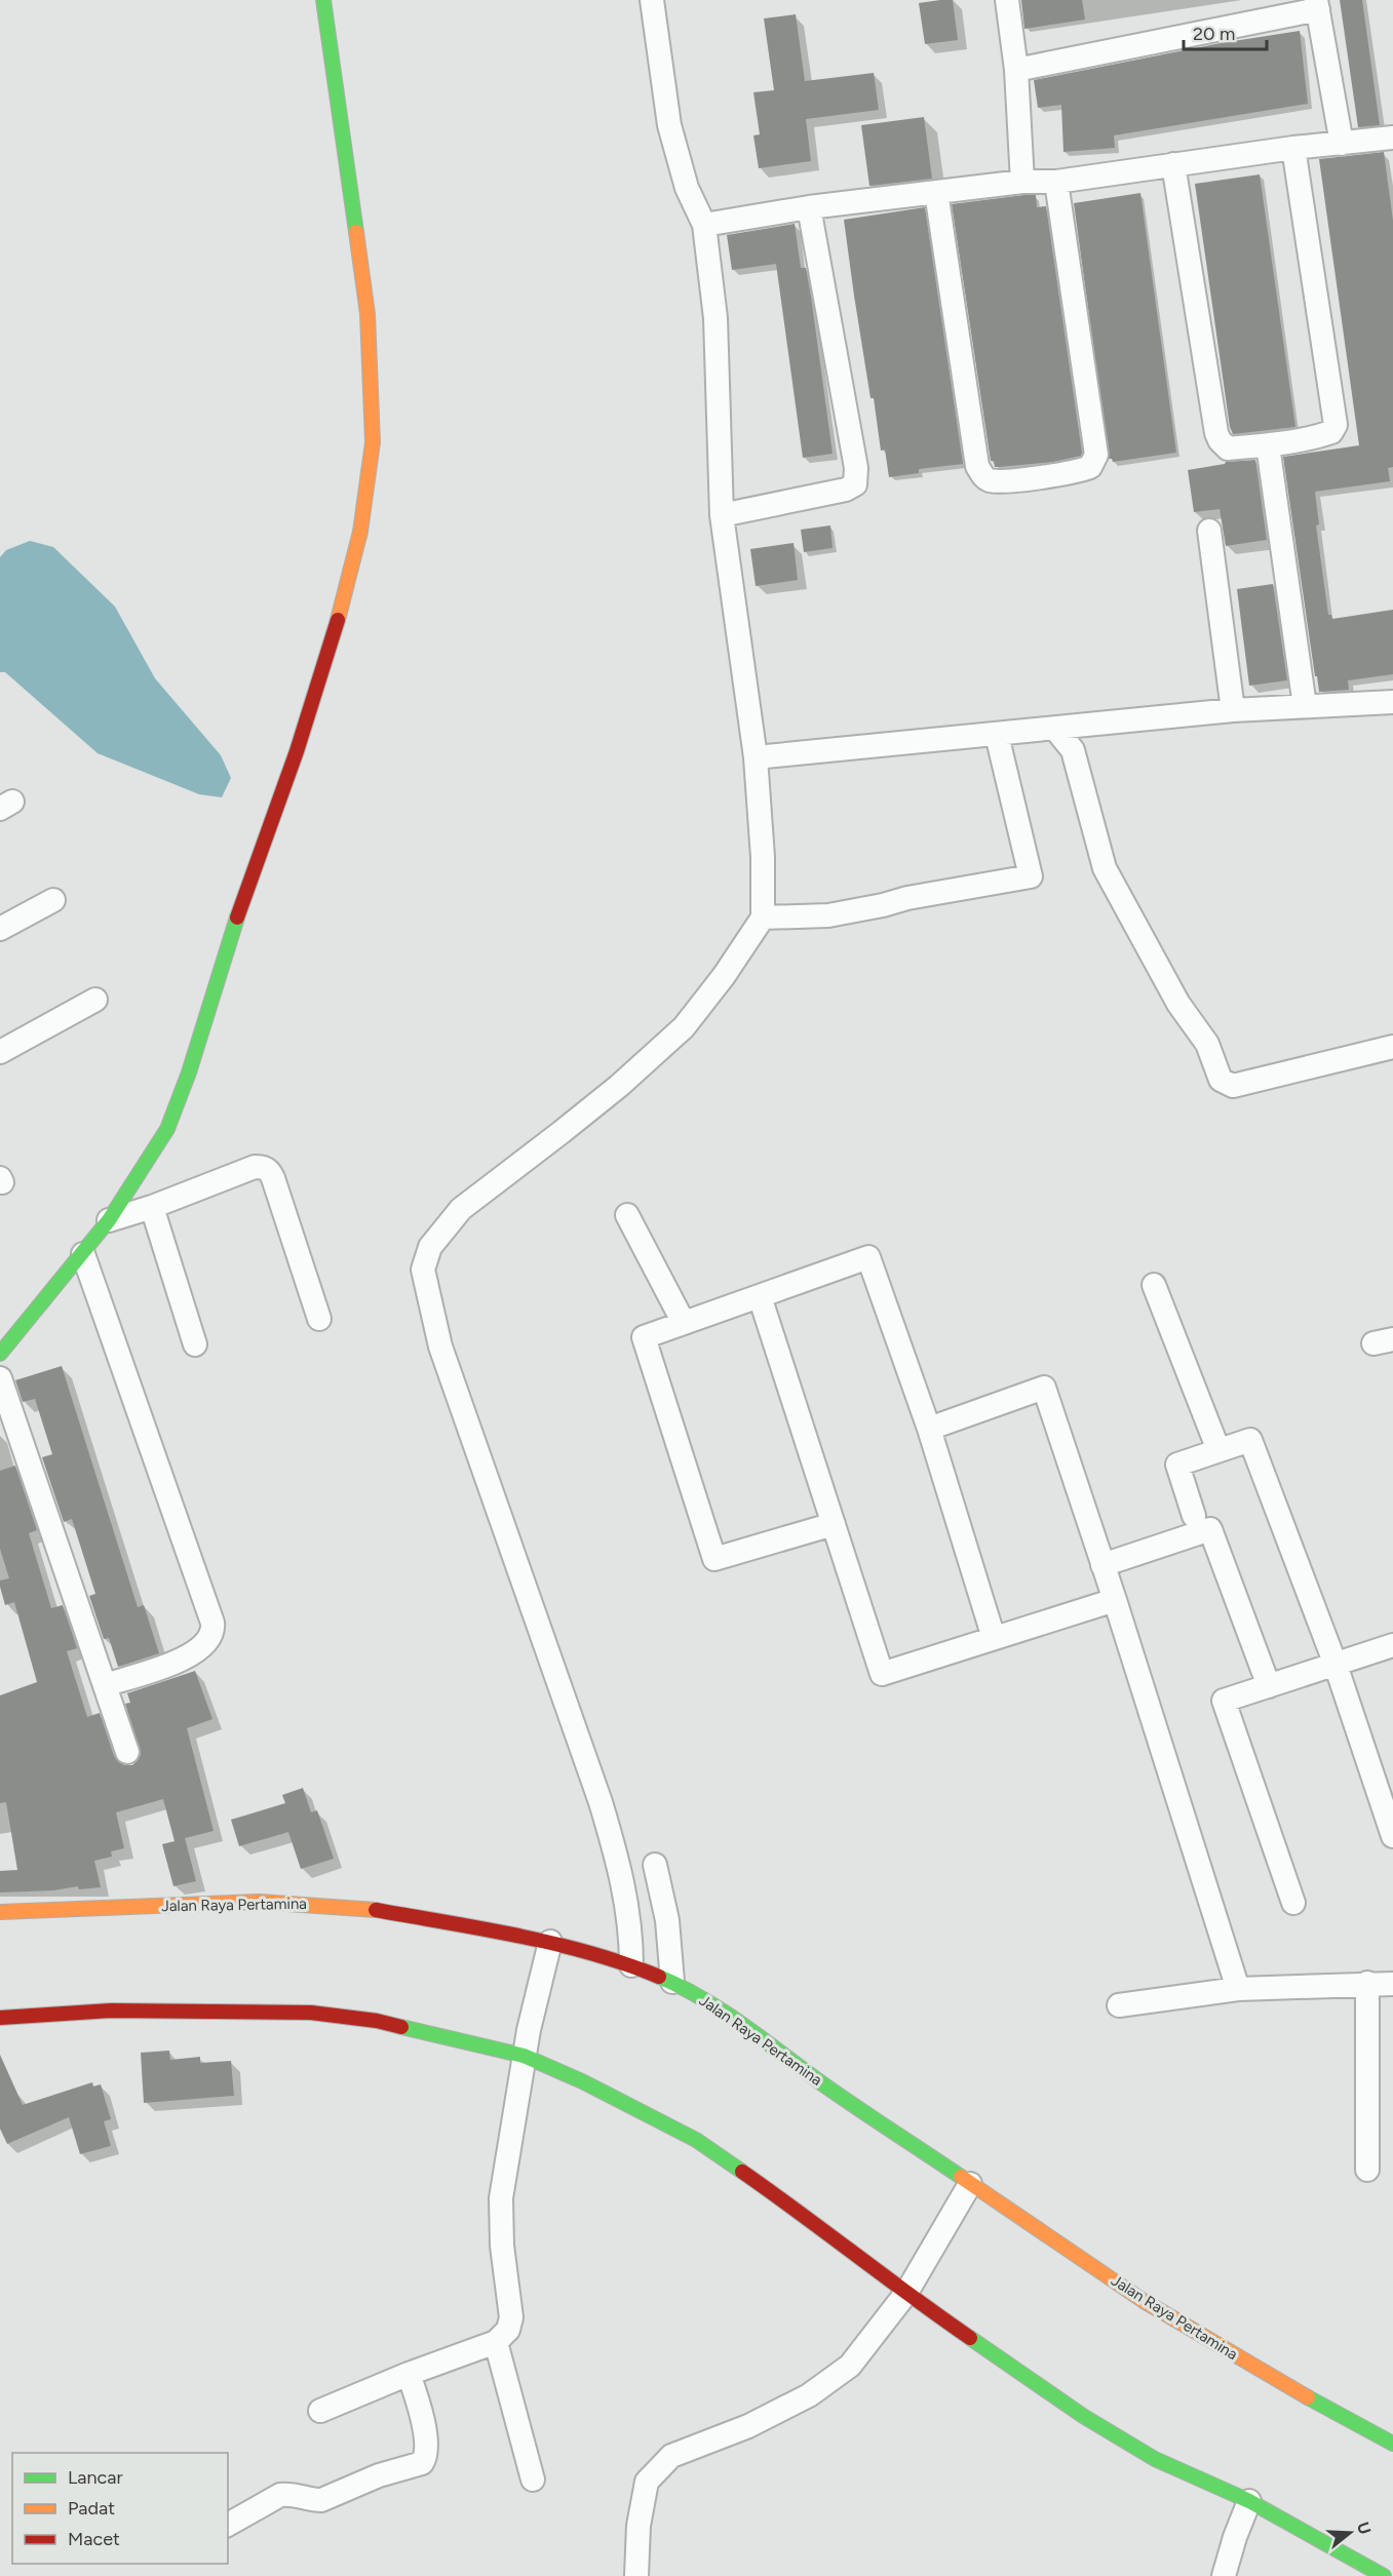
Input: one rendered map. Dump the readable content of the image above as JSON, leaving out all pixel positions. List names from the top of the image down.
{
  "streets": {
    "street": ["Jalan Raya Pertamina"]
  },
  "legend": ["Lancar", "Padat", "Macet"],
  "scale_bar": "20 m",
  "north": "right"
}
